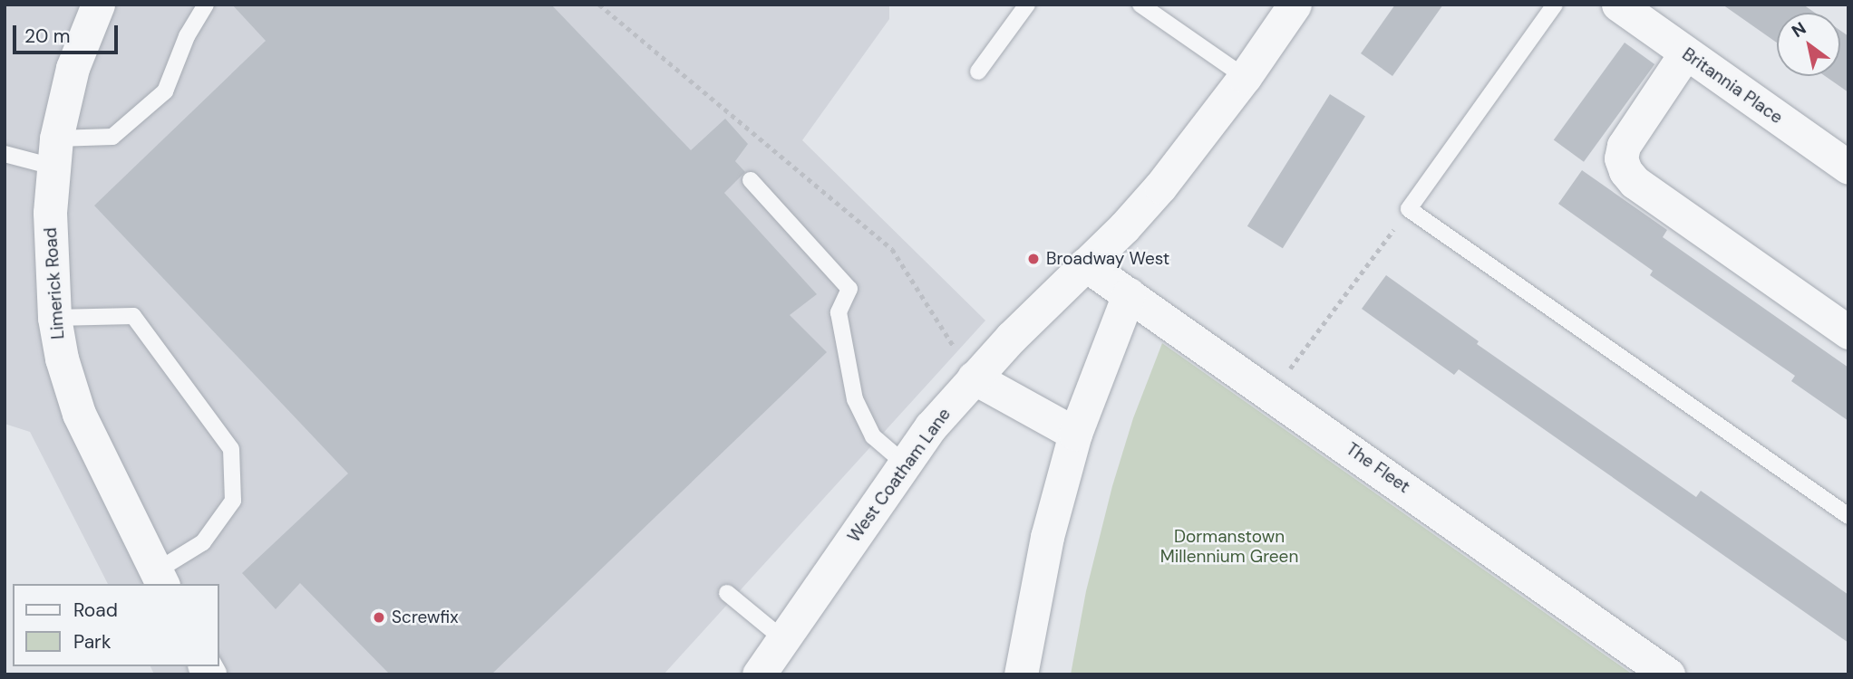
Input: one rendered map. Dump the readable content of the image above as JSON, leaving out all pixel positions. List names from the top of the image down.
{
  "streets": {
    "street": [
      "Britannia Place",
      "Limerick Road",
      "The Fleet",
      "West Coatham Lane"
    ]
  },
  "crossings": [
    ["The Fleet", "West Coatham Lane"]
  ],
  "parks": ["Dormanstown Millennium Green"],
  "places": ["Broadway West", "Screwfix"],
  "legend": ["Road", "Park"],
  "scale_bar": "20 m",
  "north": "top left"
}
